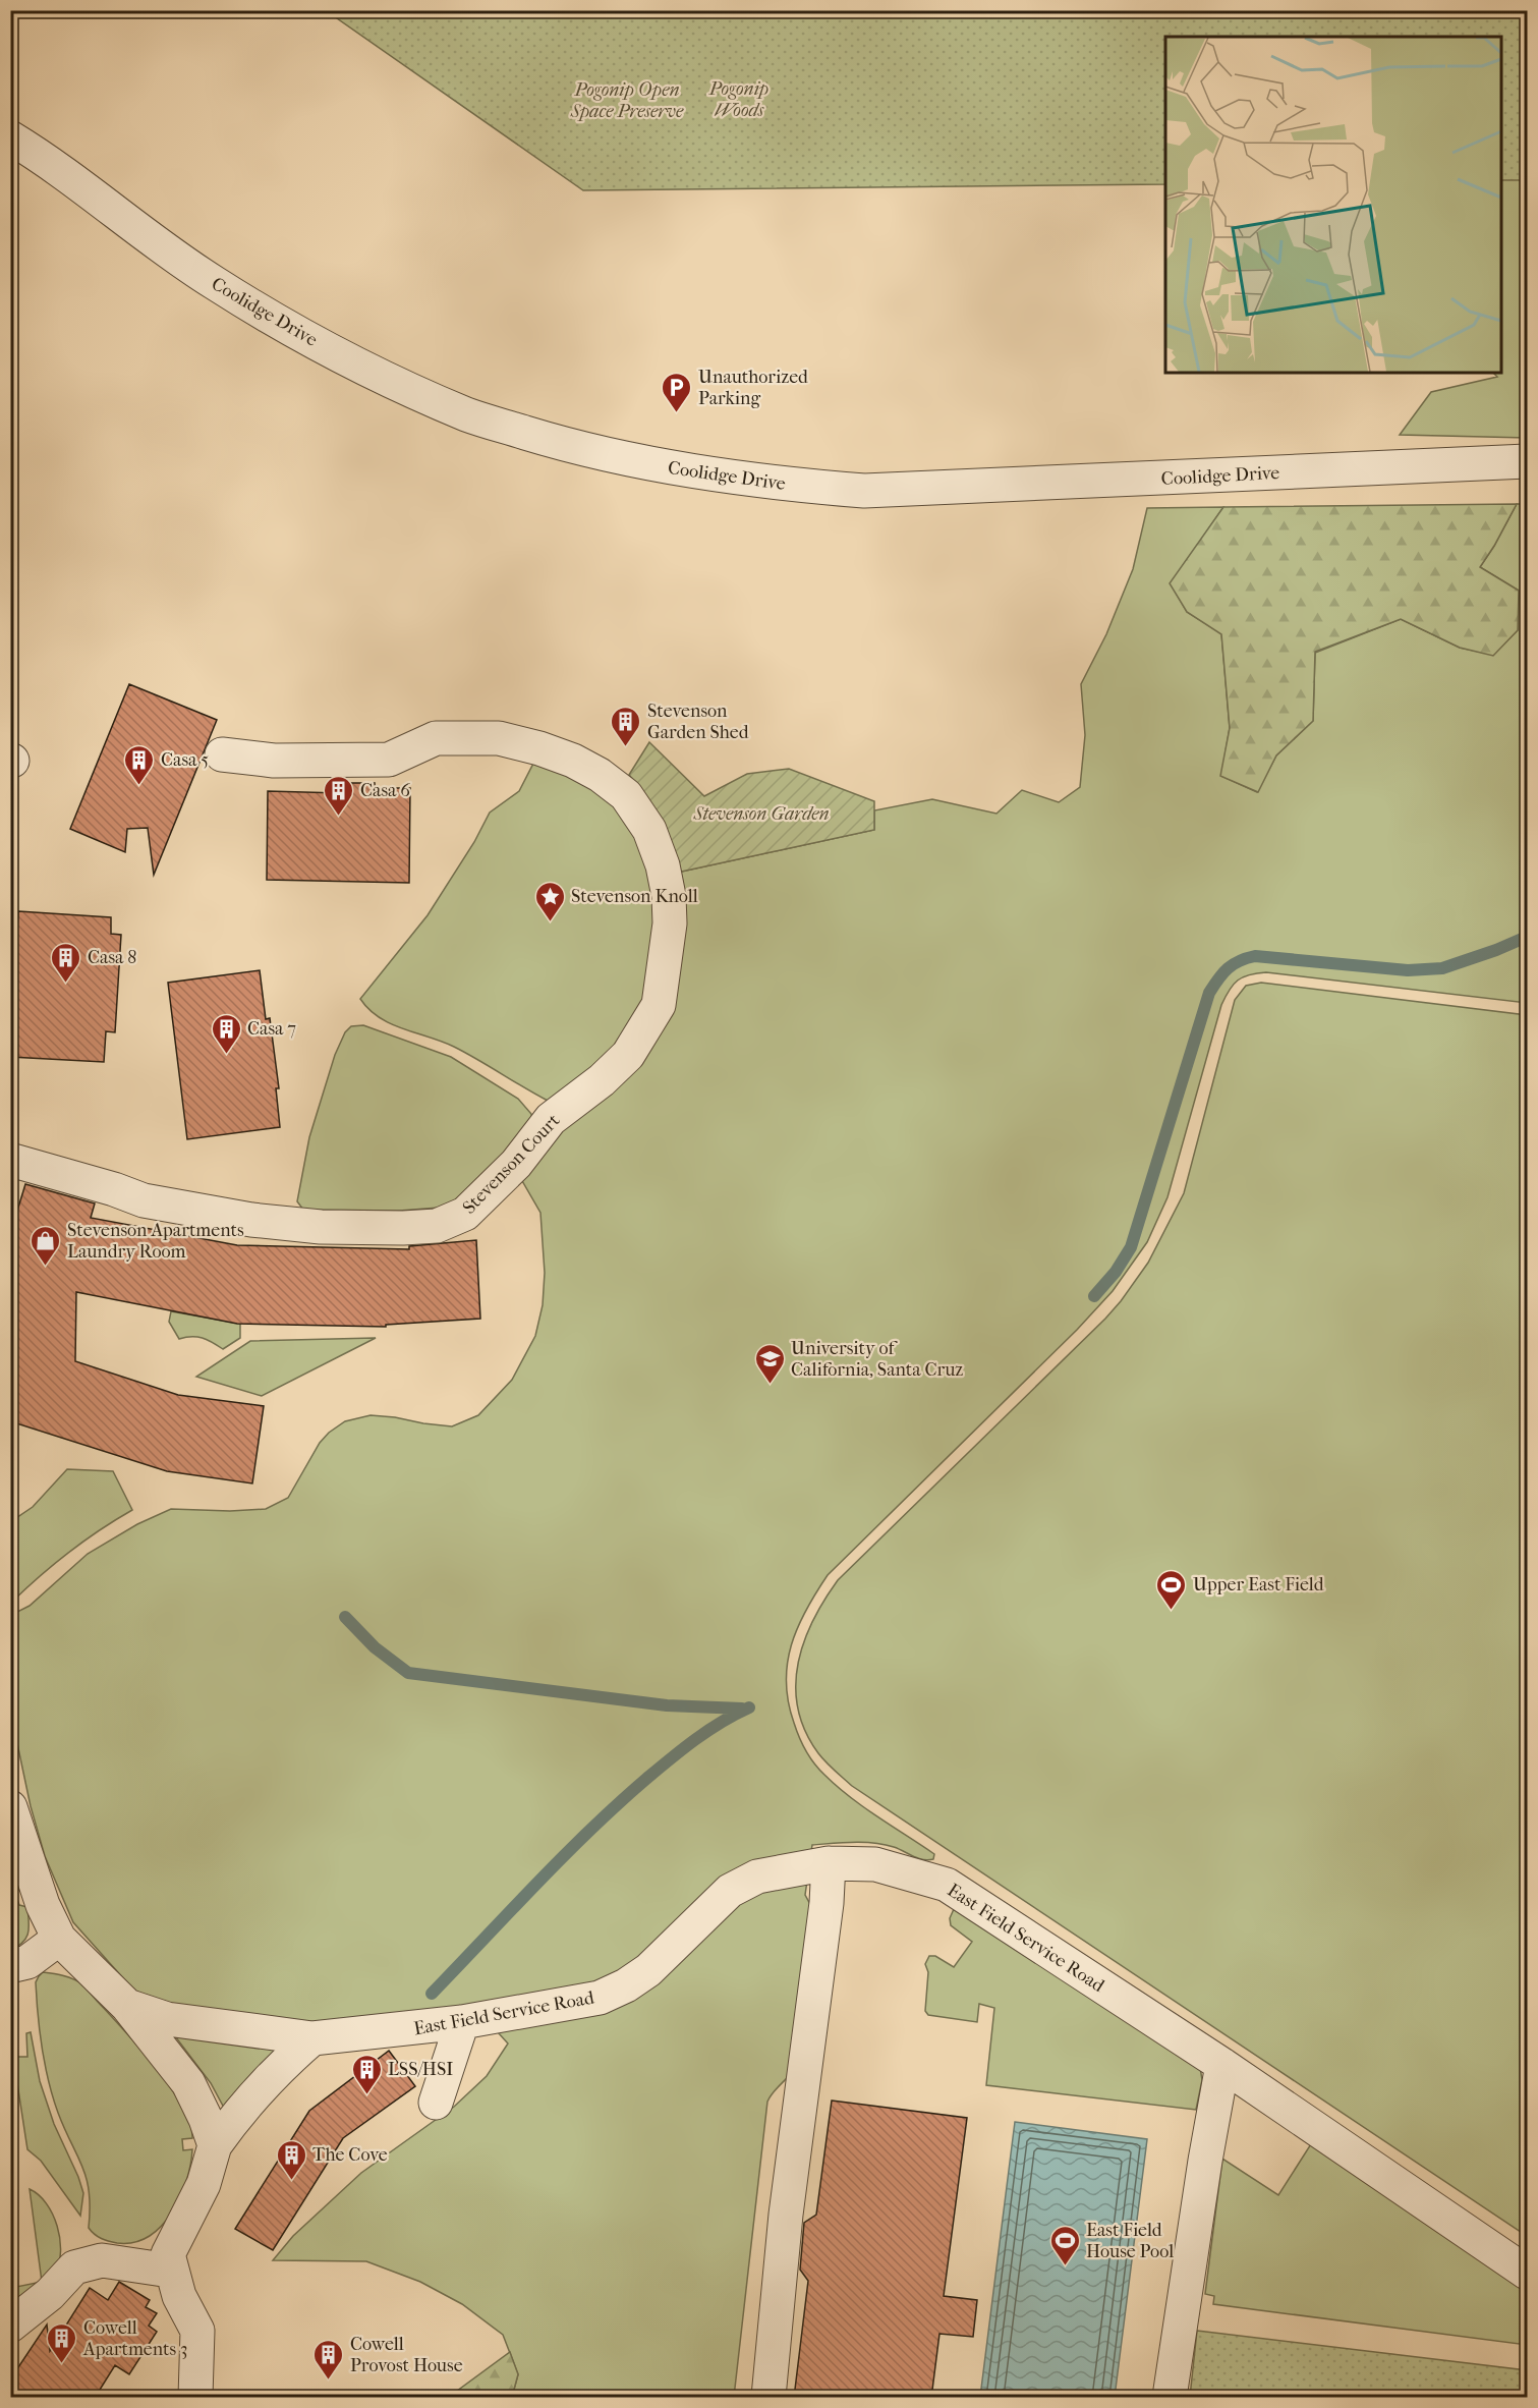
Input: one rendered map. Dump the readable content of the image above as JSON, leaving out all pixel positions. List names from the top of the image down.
{
  "streets": {
    "street": ["Coolidge Drive", "Stevenson Court", "East Field Service Road"]
  },
  "parks": ["Pogonip Woods", "Pogonip Open Space Preserve", "Stevenson Garden"],
  "places": {
    "parking": ["Unauthorized Parking"],
    "building": [
      "Stevenson Garden Shed",
      "Casa 5",
      "Casa 6",
      "Casa 8",
      "Casa 7",
      "LSS/HSI",
      "The Cove",
      "Cowell Apartments 3",
      "Cowell Provost House"
    ],
    "place": ["Stevenson Knoll"],
    "shop": ["Stevenson Apartments Laundry Room"],
    "school or university": ["University of California, Santa Cruz"],
    "sports": ["Upper East Field", "East Field House Pool"]
  }
}
